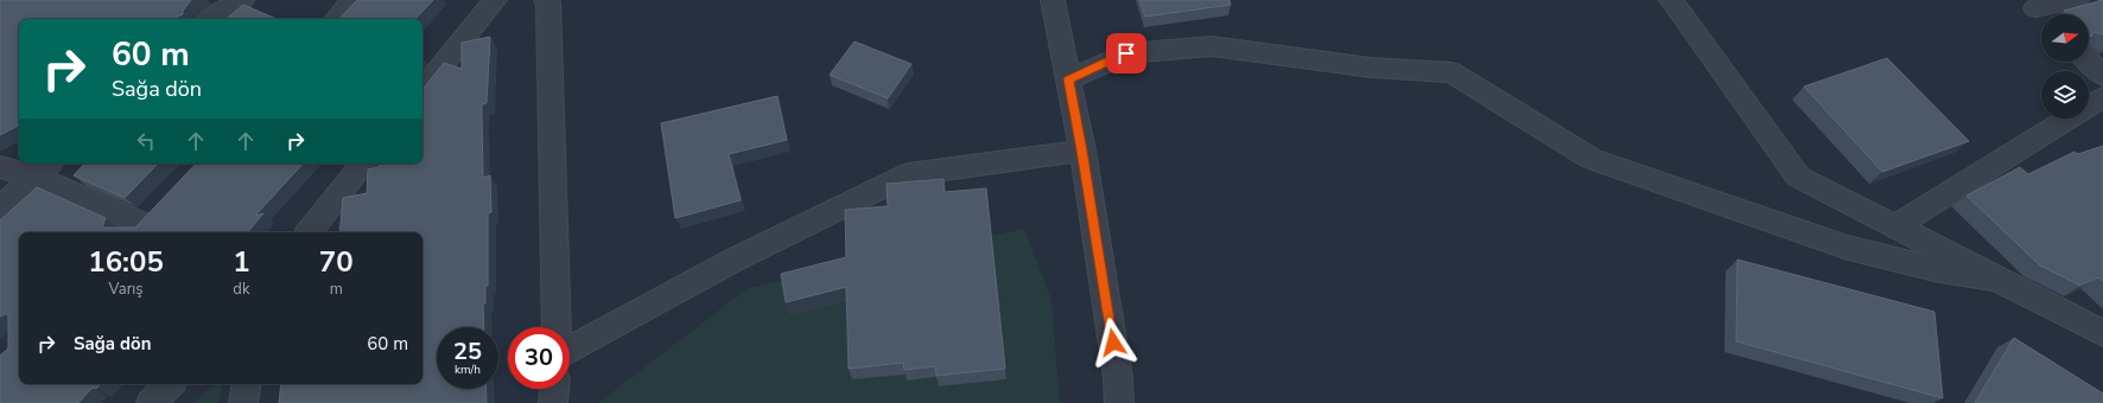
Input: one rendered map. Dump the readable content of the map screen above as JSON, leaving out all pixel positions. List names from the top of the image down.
{
  "north": "right",
  "page": {
    "turn": ["60 m", "Sağa dön"],
    "eta": [
      "16:05",
      "Varış",
      "1",
      "dk",
      "70",
      "m"
    ],
    "list": [
      {
        "name": "Sağa dön",
        "value": "60 m"
      }
    ],
    "speed": "25 km/h",
    "limit": "30"
  }
}
